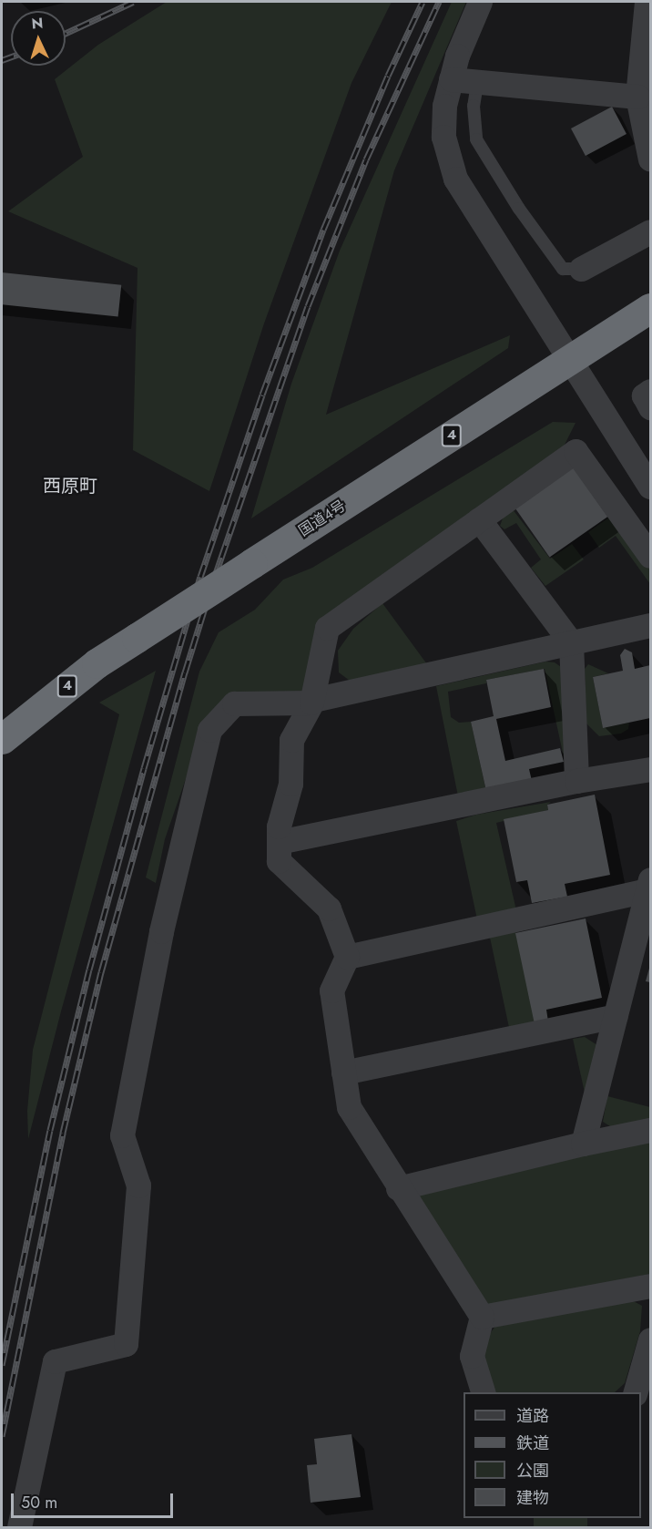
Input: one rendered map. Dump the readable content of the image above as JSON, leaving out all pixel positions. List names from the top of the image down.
{
  "streets": {
    "highway": ["4", "国道4号"]
  },
  "districts": ["西原町"],
  "legend": [
    "道路",
    "鉄道",
    "公園",
    "建物"
  ],
  "scale_bar": "50 m",
  "north": "top"
}
